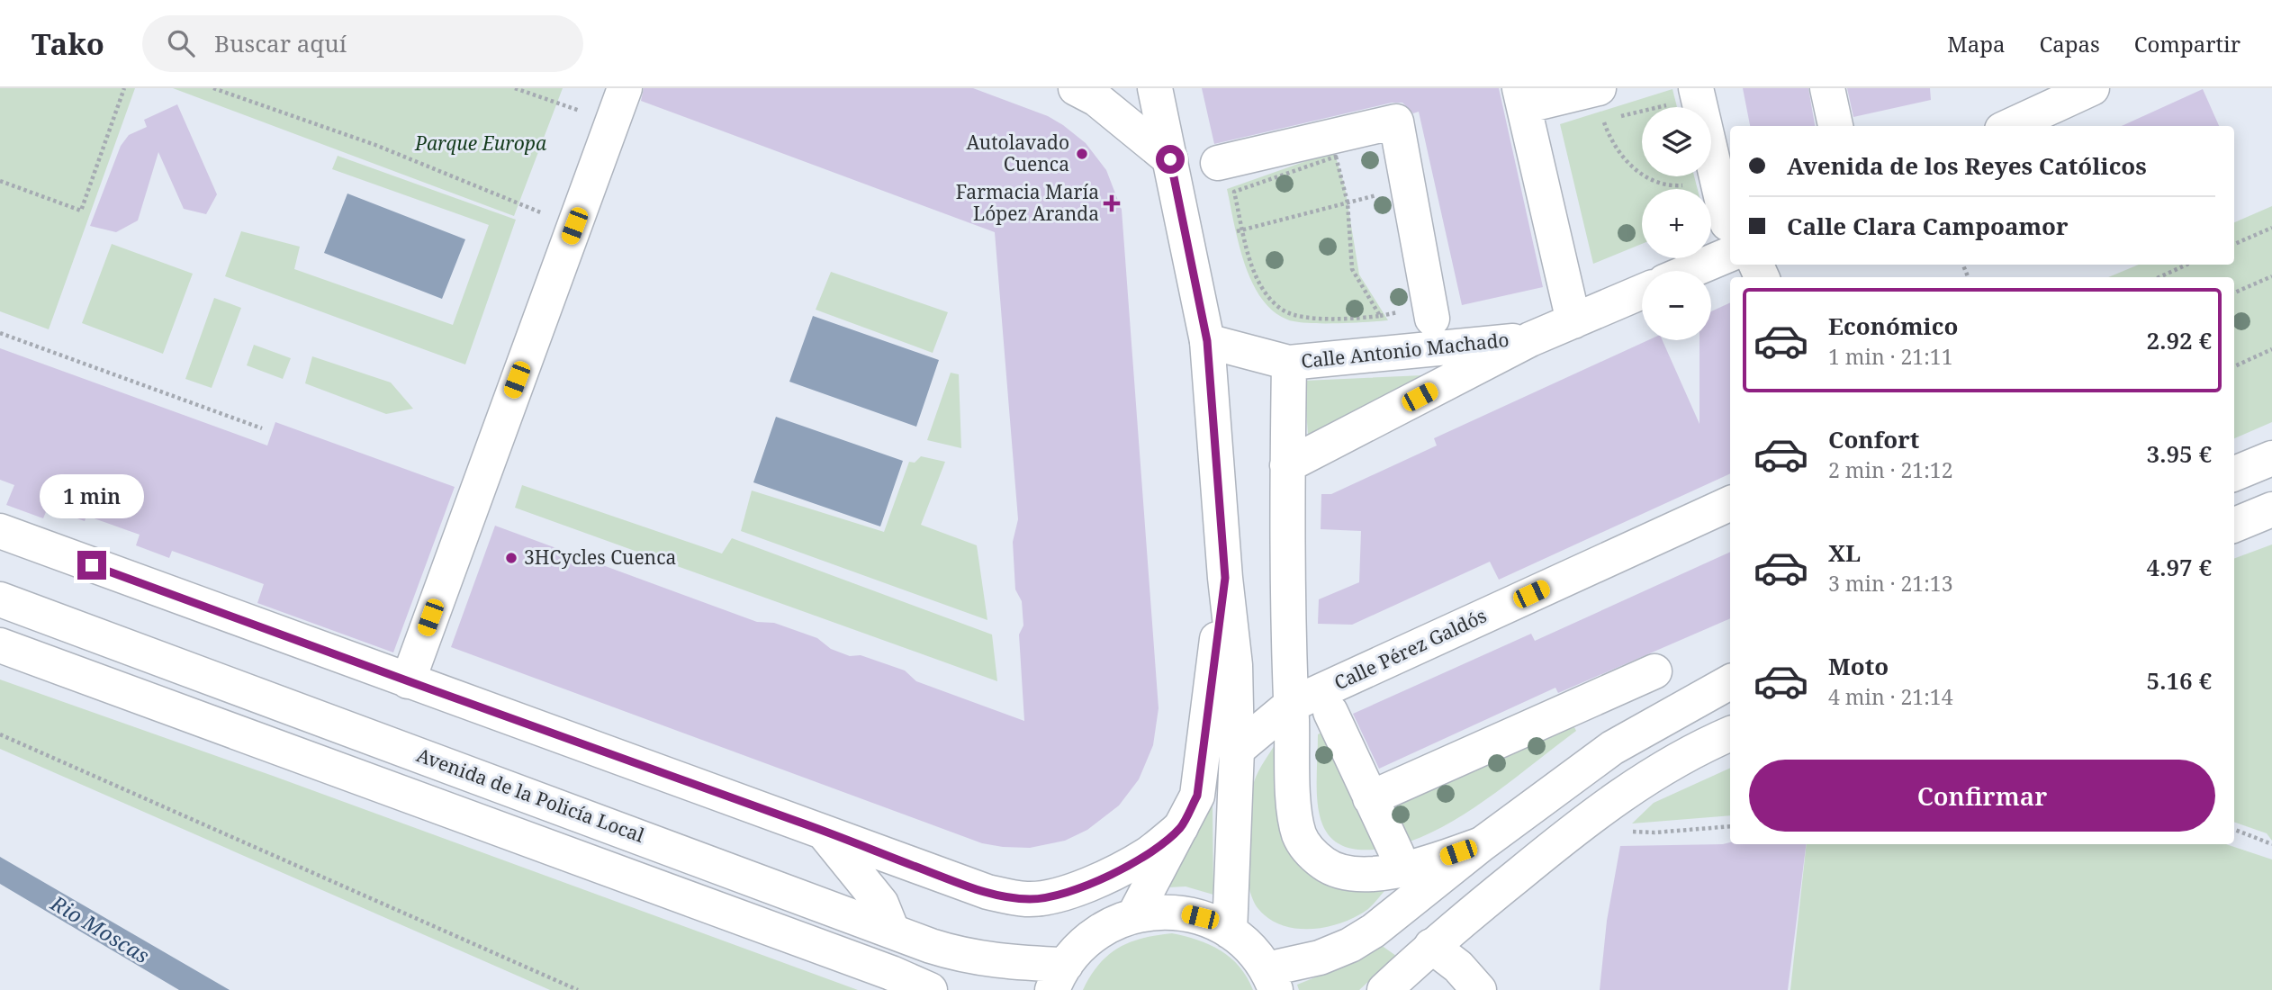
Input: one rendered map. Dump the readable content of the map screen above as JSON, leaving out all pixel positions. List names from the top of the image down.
{
  "streets": {
    "street": ["Calle Antonio Machado", "Calle Pérez Galdós", "Avenida de la Policía Local"]
  },
  "water": ["Rio Moscas"],
  "parks": ["Parque Europa"],
  "places": {
    "other": ["Autolavado Cuenca", "3HCycles Cuenca"],
    "health": ["Farmacia María López Aranda"]
  },
  "page": {
    "header": "Tako",
    "search": "Buscar aquí",
    "nav": ["Mapa", "Capas", "Compartir"],
    "map_buttons": ["+", "−"],
    "banner": ["Avenida de los Reyes Católicos", "Calle Clara Campoamor"],
    "list": [
      {
        "name": "Económico",
        "note": "1 min · 21:11",
        "value": "2.92 €"
      },
      {
        "name": "Confort",
        "note": "2 min · 21:12",
        "value": "3.95 €"
      },
      {
        "name": "XL",
        "note": "3 min · 21:13",
        "value": "4.97 €"
      },
      {
        "name": "Moto",
        "note": "4 min · 21:14",
        "value": "5.16 €"
      }
    ],
    "bubble": "1 min",
    "buttons": "Confirmar"
  }
}
